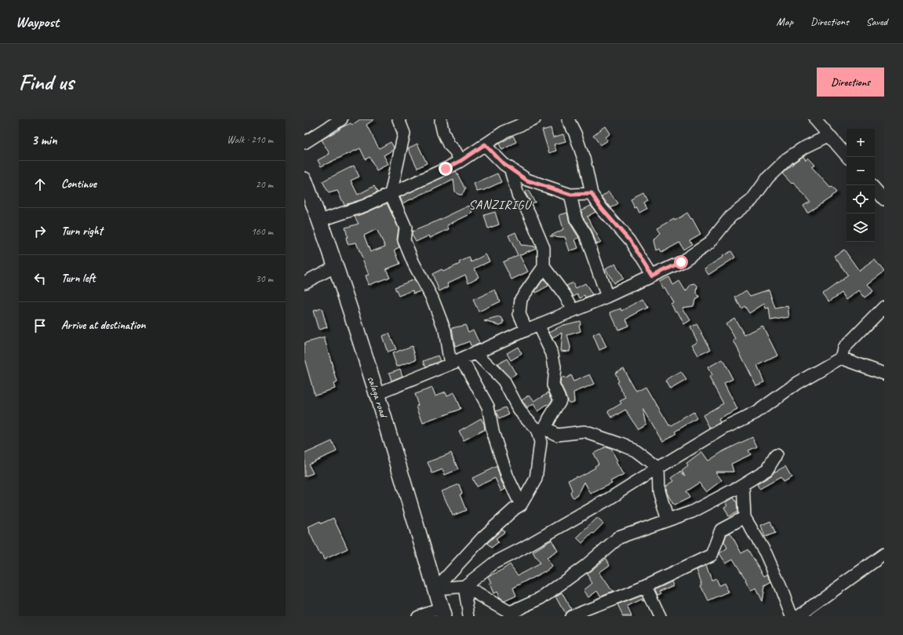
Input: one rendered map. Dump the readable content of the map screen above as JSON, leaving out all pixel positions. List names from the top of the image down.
{
  "streets": {
    "main road": ["salaga road"]
  },
  "districts": ["SANZIRIGU"],
  "page": {
    "header": "Waypost",
    "nav": ["Map", "Directions", "Saved"],
    "buttons": "Directions",
    "title": "Find us",
    "heading": ["3 min", "Walk · 210 m"],
    "map_buttons": ["+", "−"],
    "list": [
      ["Continue", "20 m"],
      ["Turn right", "160 m"],
      ["Turn left", "30 m"],
      "Arrive at destination"
    ]
  }
}
